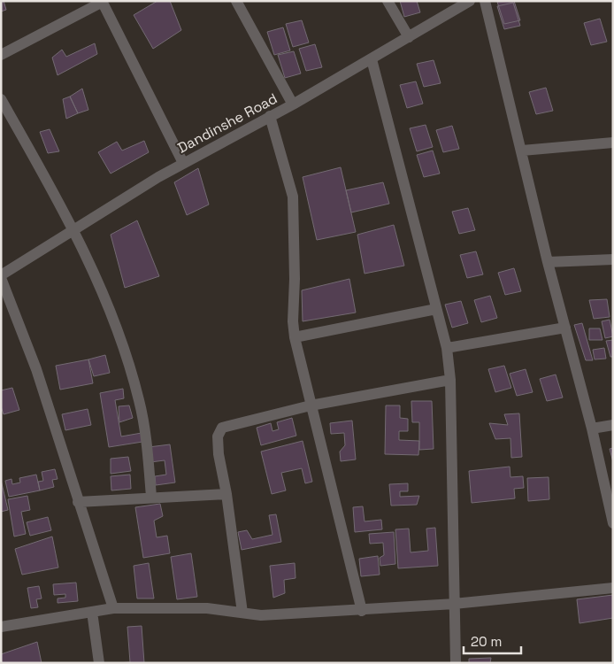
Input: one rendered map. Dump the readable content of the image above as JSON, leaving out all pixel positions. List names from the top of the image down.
{
  "streets": {
    "street": ["Dandinshe Road"]
  },
  "scale_bar": "20 m"
}
